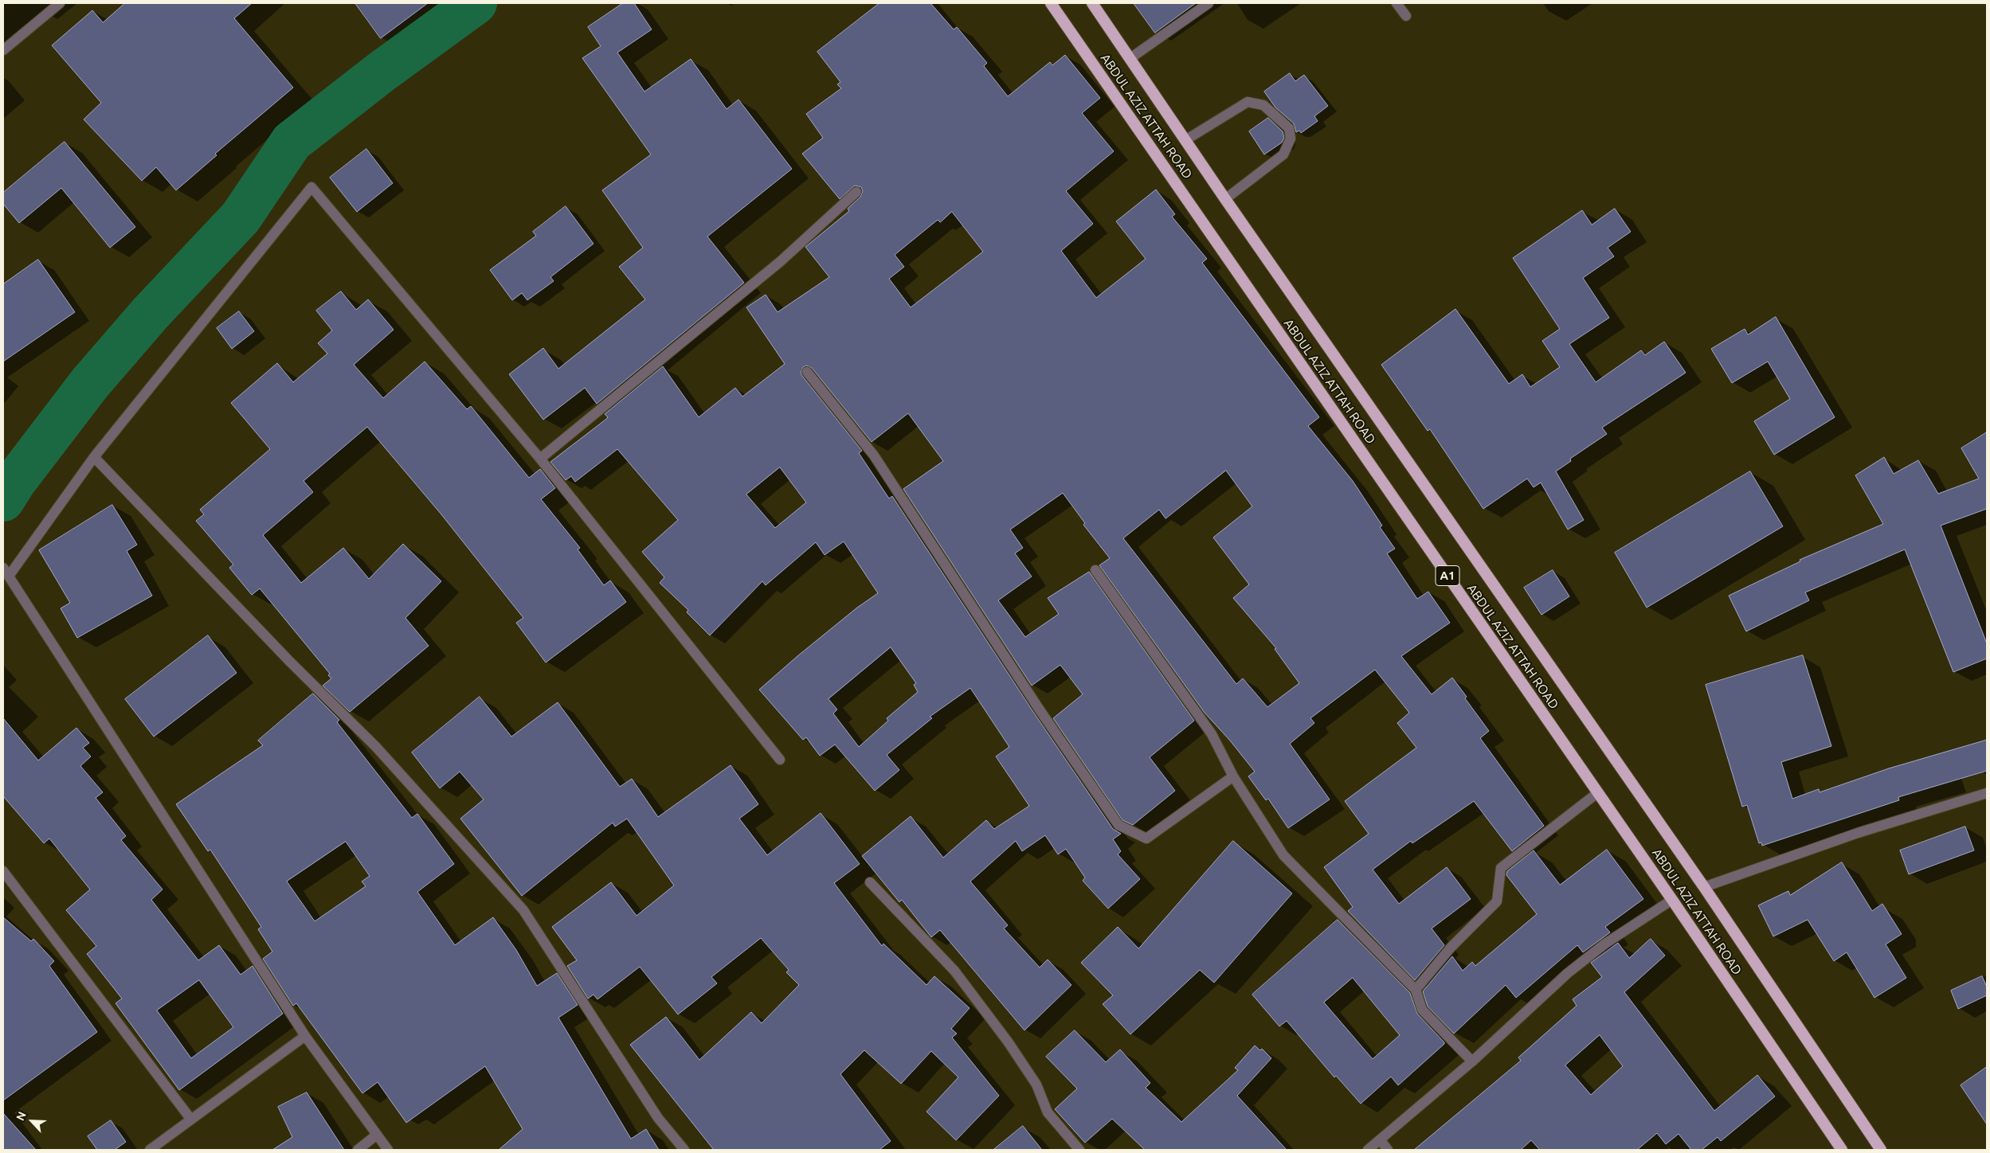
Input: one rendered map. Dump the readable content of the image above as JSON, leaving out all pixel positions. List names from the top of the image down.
{
  "streets": {
    "highway": ["ABDUL AZIZ ATTAH ROAD", "A1"]
  },
  "north": "top left"
}
